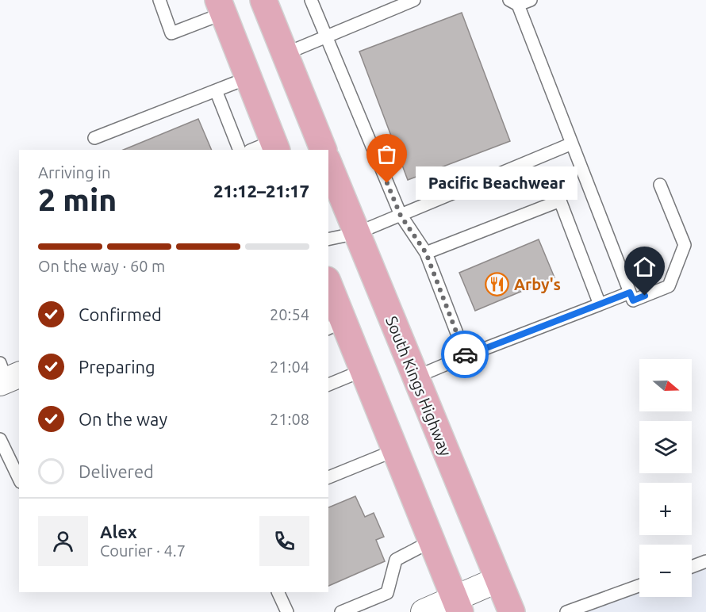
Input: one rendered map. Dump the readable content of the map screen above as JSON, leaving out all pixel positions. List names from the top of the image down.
{
  "streets": {
    "main road": ["South Kings Highway"]
  },
  "places": {
    "other": ["Pacific Beachwear"],
    "restaurant": ["Arby's"]
  },
  "north": "right",
  "page": {
    "heading": ["2 min", "Arriving in", "21:12–21:17"],
    "panel": ["Alex", "Courier · 4.7"],
    "bubble": "Pacific Beachwear",
    "bar": "On the way · 60 m",
    "list": [
      ["Confirmed", "20:54"],
      ["Preparing", "21:04"],
      ["On the way", "21:08"],
      "Delivered"
    ],
    "map_buttons": ["+", "−"]
  }
}
